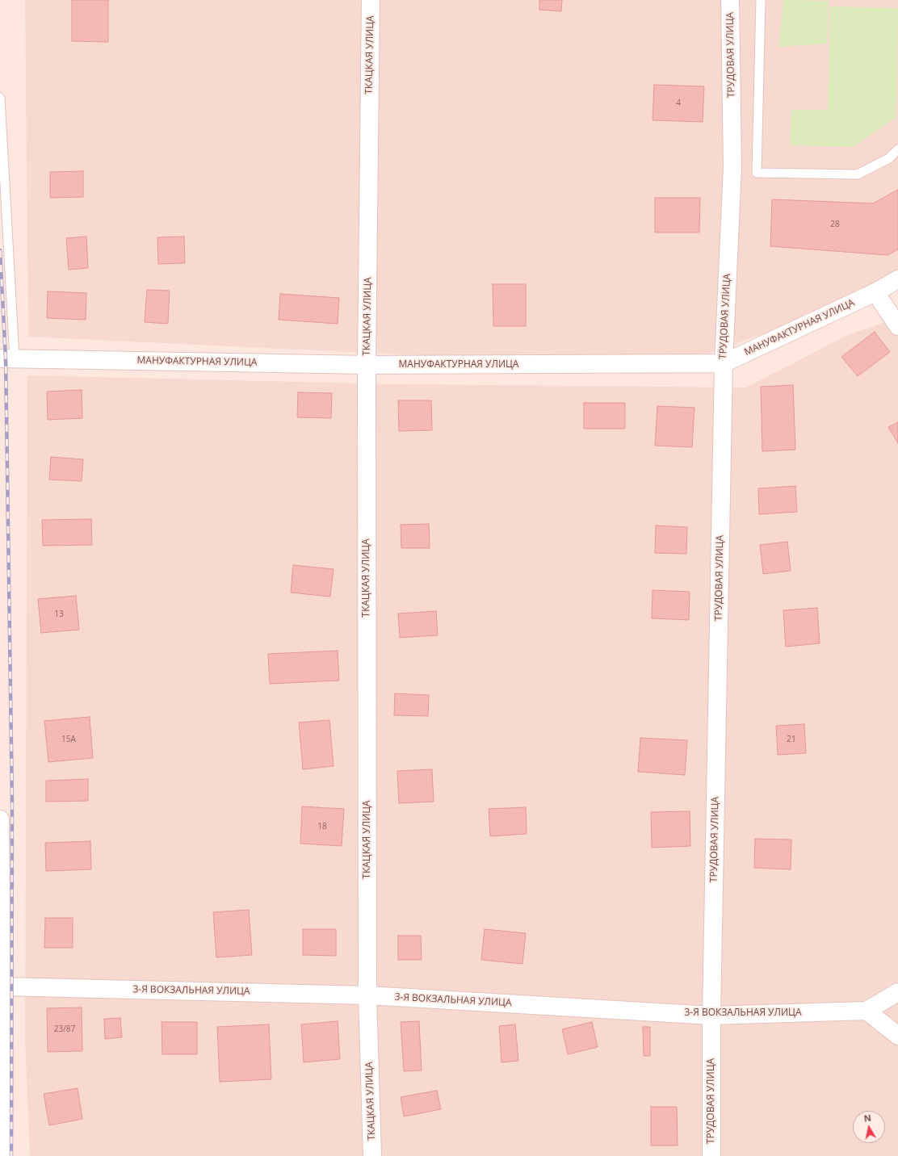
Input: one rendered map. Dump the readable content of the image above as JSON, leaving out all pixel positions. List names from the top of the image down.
{
  "streets": {
    "street": [
      "ТКАЦКАЯ УЛИЦА",
      "ТРУДОВАЯ УЛИЦА",
      "МАНУФАКТУРНАЯ УЛИЦА",
      "3-Я ВОКЗАЛЬНАЯ УЛИЦА"
    ]
  },
  "crossings": [
    ["ТКАЦКАЯ УЛИЦА", "МАНУФАКТУРНАЯ УЛИЦА"],
    ["ТКАЦКАЯ УЛИЦА", "3-Я ВОКЗАЛЬНАЯ УЛИЦА"],
    ["ТРУДОВАЯ УЛИЦА", "МАНУФАКТУРНАЯ УЛИЦА"],
    ["ТРУДОВАЯ УЛИЦА", "3-Я ВОКЗАЛЬНАЯ УЛИЦА"]
  ],
  "house_numbers": [
    "4",
    "28",
    "13",
    "15А",
    "21",
    "18",
    "23/87"
  ],
  "north": "top"
}
